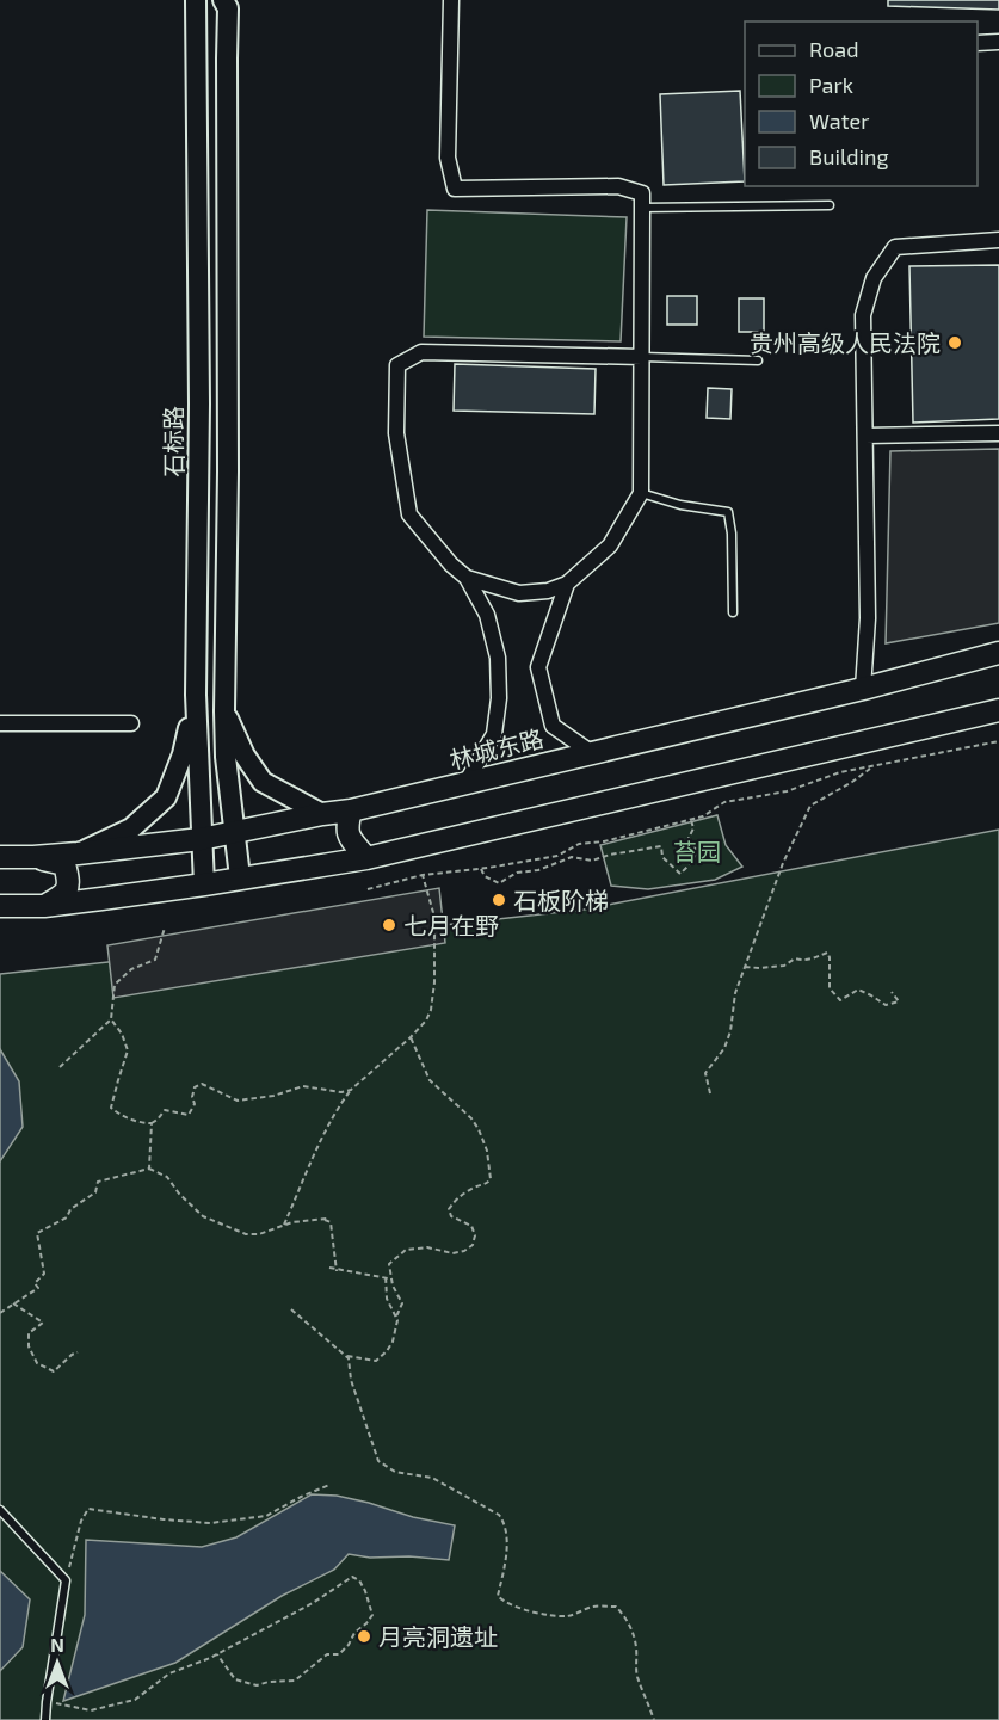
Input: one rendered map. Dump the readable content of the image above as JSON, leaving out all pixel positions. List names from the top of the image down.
{
  "streets": {
    "main road": ["石标路", "林城东路"]
  },
  "crossings": [
    ["石标路", "林城东路"]
  ],
  "parks": ["苔园"],
  "places": [
    "贵州高级人民法院",
    "石板阶梯",
    "七月在野",
    "月亮洞遗址"
  ],
  "legend": [
    "Road",
    "Park",
    "Water",
    "Building"
  ],
  "north": "top"
}
